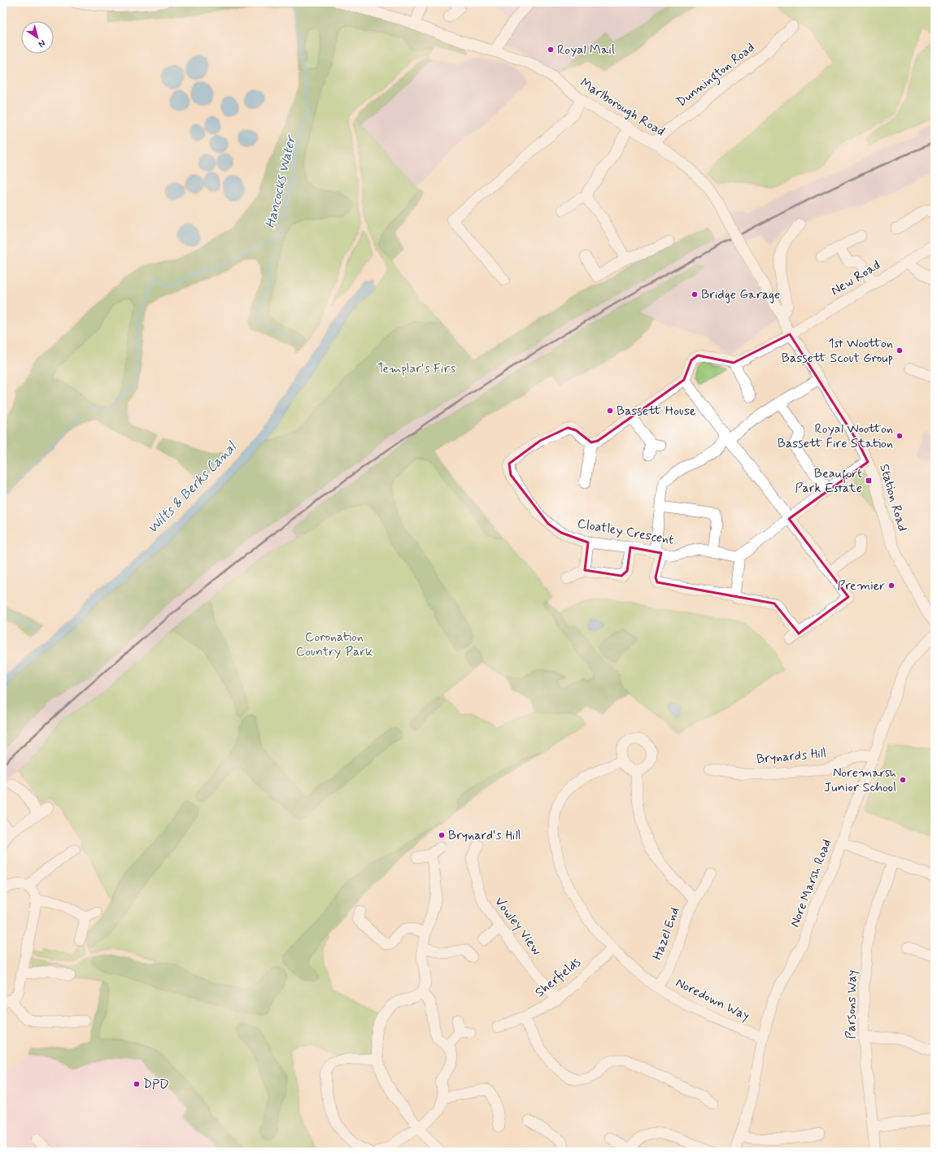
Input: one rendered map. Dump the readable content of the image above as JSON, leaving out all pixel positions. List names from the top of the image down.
{
  "streets": {
    "street": [
      "Dunnington Road",
      "Marlborough Road",
      "New Road",
      "Station Road",
      "Cloatley Crescent",
      "Brynards Hill",
      "Nore Marsh Road",
      "Vowley View",
      "Hazel End",
      "Sherfields",
      "Noredown Way",
      "Parsons Way"
    ]
  },
  "crossings": [
    ["Dunnington Road", "Marlborough Road"],
    ["Marlborough Road", "New Road"],
    ["Marlborough Road", "Station Road"],
    ["New Road", "Station Road"],
    ["Brynards Hill", "Nore Marsh Road"],
    ["Nore Marsh Road", "Noredown Way"],
    ["Vowley View", "Sherfields"],
    ["Hazel End", "Noredown Way"],
    ["Sherfields", "Noredown Way"]
  ],
  "water": ["Hancocks Water", "Wilts & Berks Canal"],
  "parks": ["Templar's Firs", "Coronation Country Park"],
  "places": {
    "other": [
      "Royal Mail",
      "Bridge Garage",
      "1st Wootton Bassett Scout Group",
      "Bassett House",
      "Royal Wootton Bassett Fire Station",
      "Premier",
      "Noremarsh Junior School",
      "Brynard's Hill",
      "DPD"
    ],
    "transit": ["Beaufort Park Estate"]
  },
  "north": "bottom right"
}
